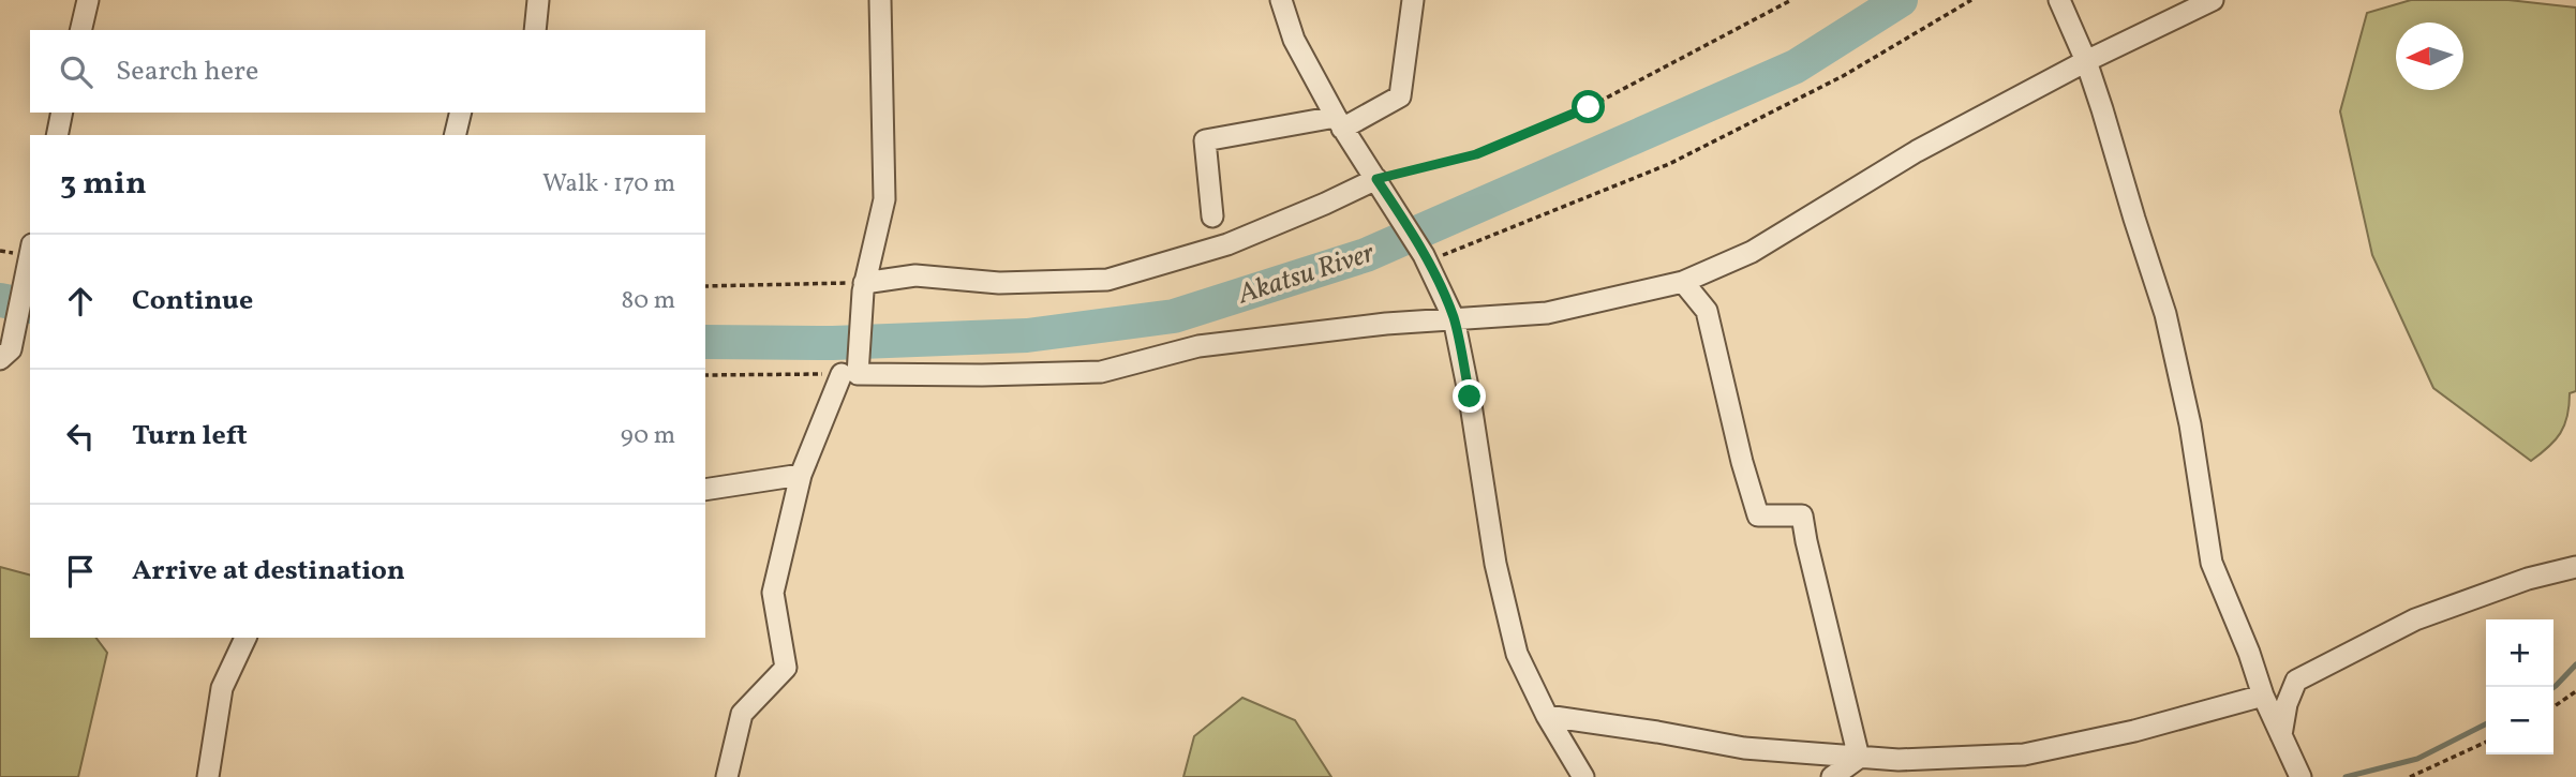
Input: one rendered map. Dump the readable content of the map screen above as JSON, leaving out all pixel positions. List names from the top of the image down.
{
  "water": ["Akatsu River"],
  "north": "left",
  "page": {
    "search": "Search here",
    "heading": ["3 min", "Walk · 170 m"],
    "list": [
      ["Continue", "80 m"],
      ["Turn left", "90 m"],
      "Arrive at destination"
    ],
    "map_buttons": ["+", "−"]
  }
}
